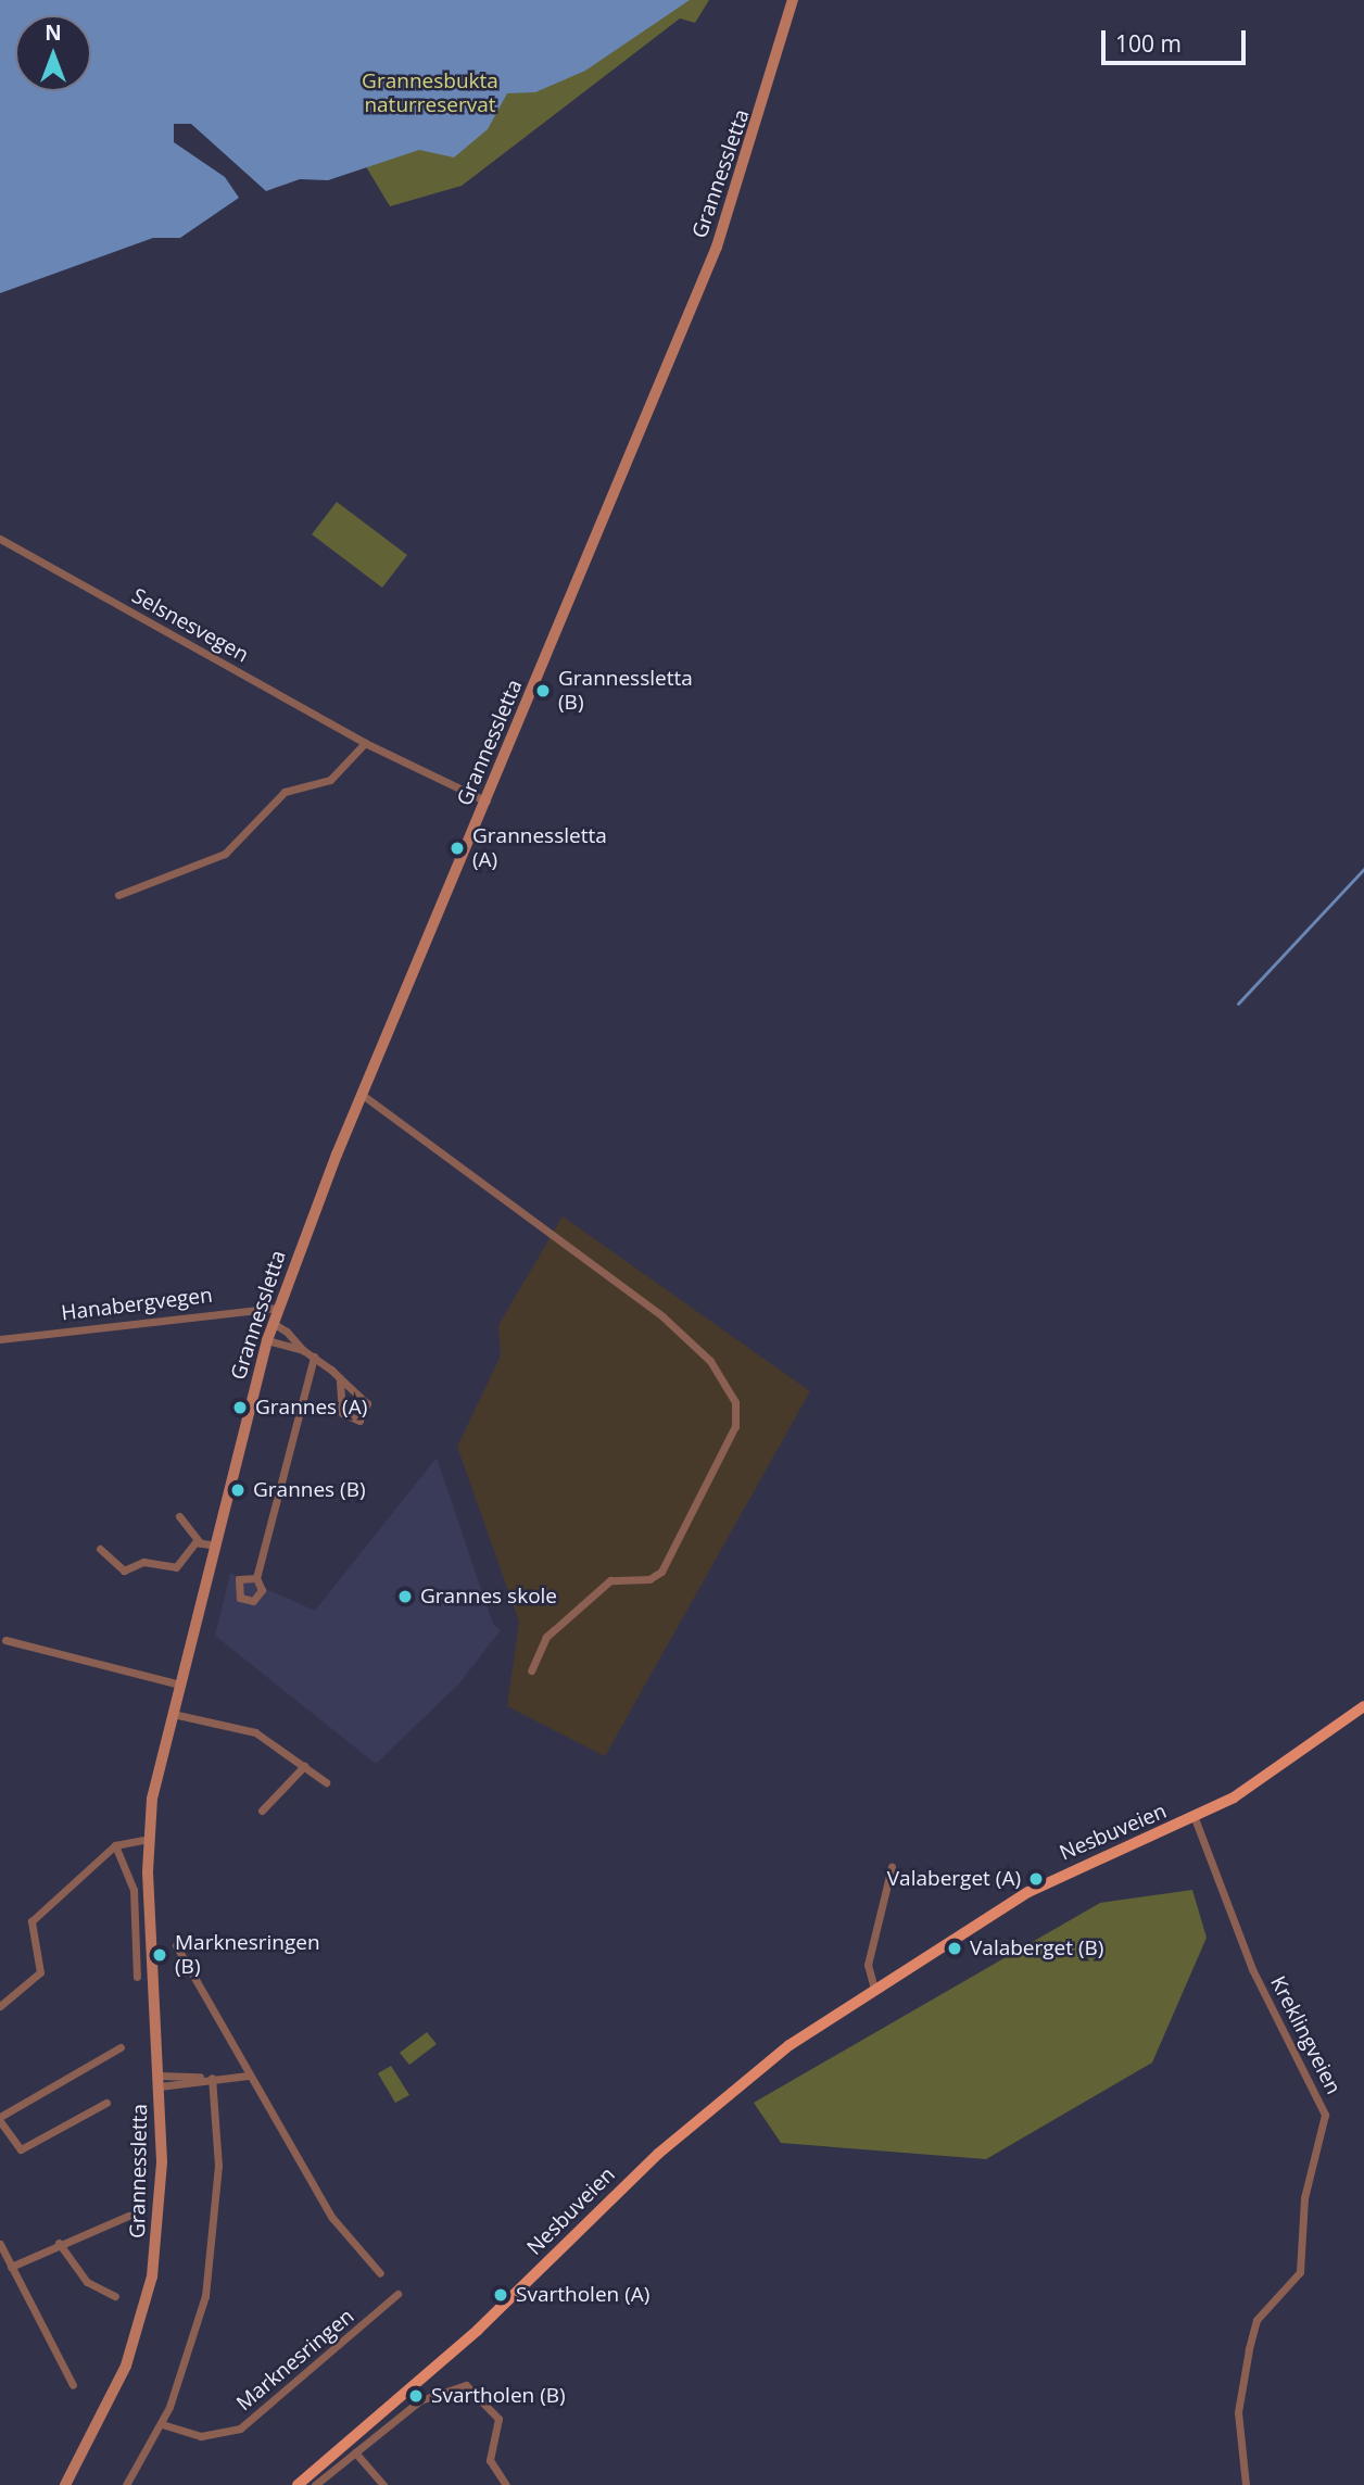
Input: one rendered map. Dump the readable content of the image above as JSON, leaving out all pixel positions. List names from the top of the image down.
{
  "streets": {
    "main road": ["Grannessletta", "Nesbuveien"],
    "street": [
      "Selsnesvegen",
      "Hanabergvegen",
      "Kreklingveien",
      "Marknesringen"
    ]
  },
  "crossings": [
    ["Grannessletta", "Selsnesvegen"],
    ["Grannessletta", "Hanabergvegen"],
    ["Nesbuveien", "Kreklingveien"]
  ],
  "parks": ["Grannesbukta naturreservat"],
  "places": [
    "Grannessletta (B)",
    "Grannessletta (A)",
    "Grannes (A)",
    "Grannes (B)",
    "Grannes skole",
    "Valaberget (A)",
    "Valaberget (B)",
    "Marknesringen (B)",
    "Svartholen (A)",
    "Svartholen (B)"
  ],
  "scale_bar": "100 m",
  "north": "top"
}
